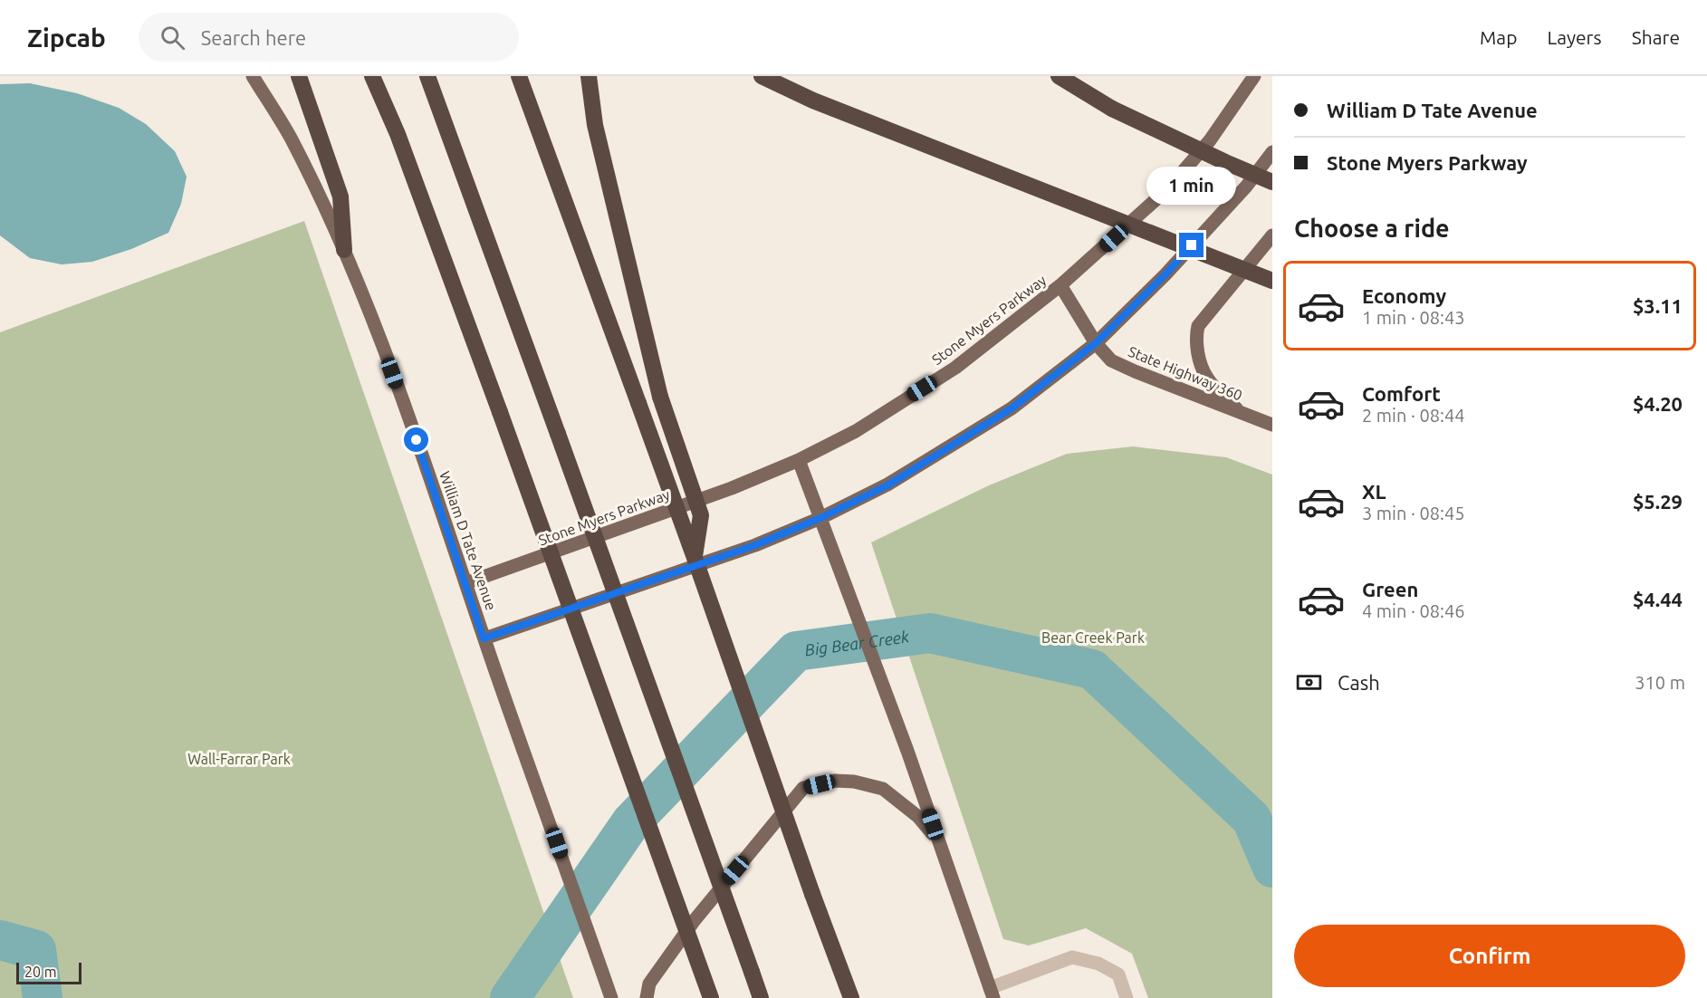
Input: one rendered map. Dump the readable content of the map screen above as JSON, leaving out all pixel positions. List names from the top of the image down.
{
  "streets": {
    "main road": ["Stone Myers Parkway", "State Highway 360", "William D Tate Avenue"]
  },
  "crossings": [
    ["Stone Myers Parkway", "State Highway 360"],
    ["Stone Myers Parkway", "William D Tate Avenue"]
  ],
  "water": ["Big Bear Creek"],
  "parks": ["Bear Creek Park", "Wall-Farrar Park"],
  "scale_bar": "20 m",
  "page": {
    "header": "Zipcab",
    "search": "Search here",
    "nav": ["Map", "Layers", "Share"],
    "banner": ["William D Tate Avenue", "Stone Myers Parkway"],
    "bubble": "1 min",
    "heading": "Choose a ride",
    "list": [
      {
        "name": "Economy",
        "note": "1 min · 08:43",
        "value": "$3.11"
      },
      {
        "name": "Comfort",
        "note": "2 min · 08:44",
        "value": "$4.20"
      },
      {
        "name": "XL",
        "note": "3 min · 08:45",
        "value": "$5.29"
      },
      {
        "name": "Green",
        "note": "4 min · 08:46",
        "value": "$4.44"
      }
    ],
    "pay": ["Cash", "310 m"],
    "buttons": "Confirm",
    "scale": "20 m"
  }
}
